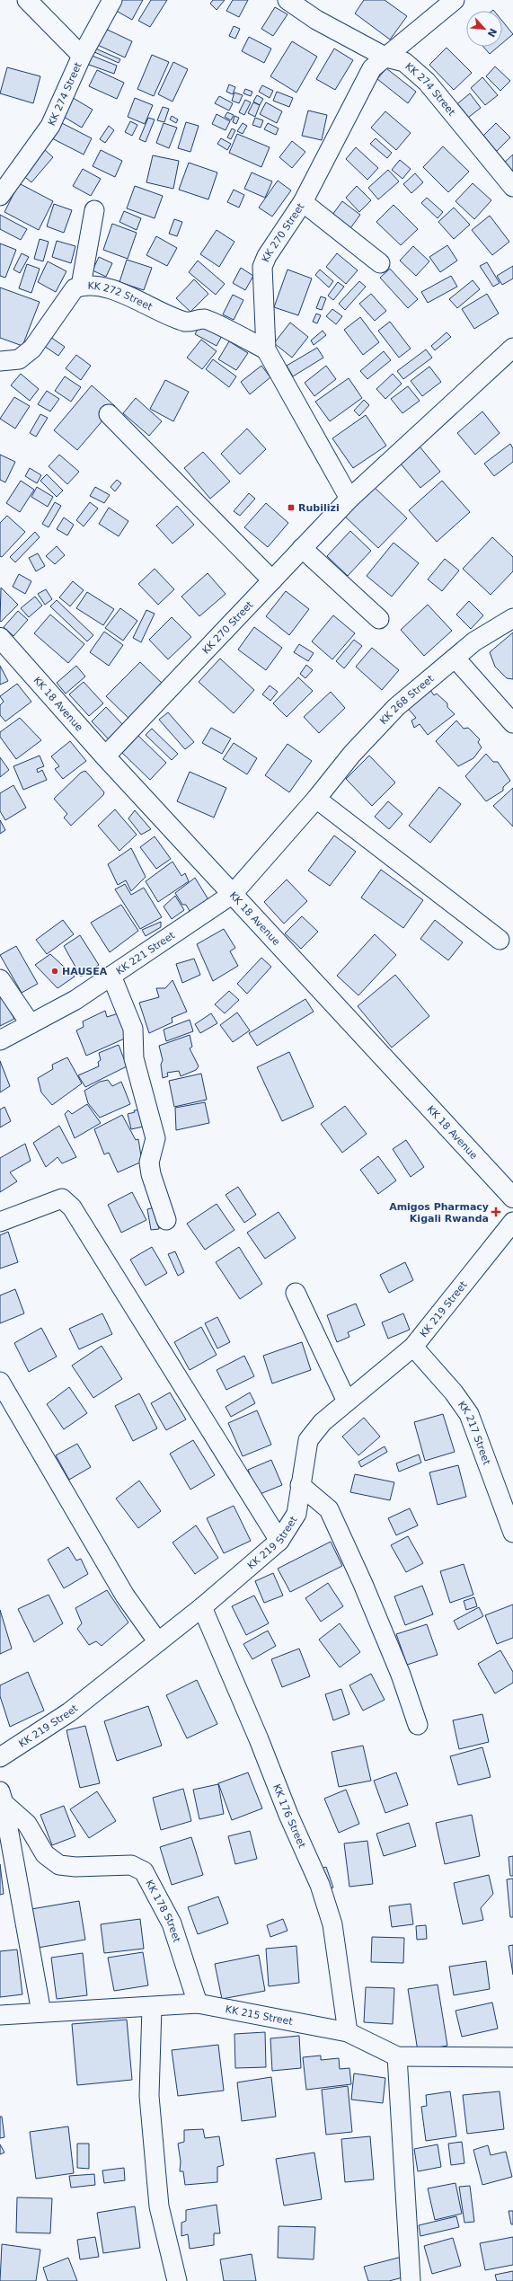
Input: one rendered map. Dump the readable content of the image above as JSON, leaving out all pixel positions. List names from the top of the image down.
{
  "streets": {
    "main road": ["KK 18 Avenue"],
    "street": [
      "KK 274 Street",
      "KK 270 Street",
      "KK 272 Street",
      "KK 268 Street",
      "KK 221 Street",
      "KK 219 Street",
      "KK 217 Street",
      "KK 176 Street",
      "KK 178 Street",
      "KK 215 Street"
    ]
  },
  "crossings": [
    ["KK 274 Street", "KK 270 Street"],
    ["KK 270 Street", "KK 272 Street"],
    ["KK 270 Street", "KK 18 Avenue"],
    ["KK 268 Street", "KK 18 Avenue"],
    ["KK 268 Street", "KK 221 Street"],
    ["KK 18 Avenue", "KK 221 Street"],
    ["KK 219 Street", "KK 217 Street"],
    ["KK 219 Street", "KK 176 Street"],
    ["KK 176 Street", "KK 215 Street"],
    ["KK 178 Street", "KK 215 Street"]
  ],
  "places": {
    "transit": ["Rubilizi"],
    "other": ["HAUSEA"],
    "health": ["Amigos Pharmacy Kigali Rwanda"]
  },
  "north": "bottom right"
}
